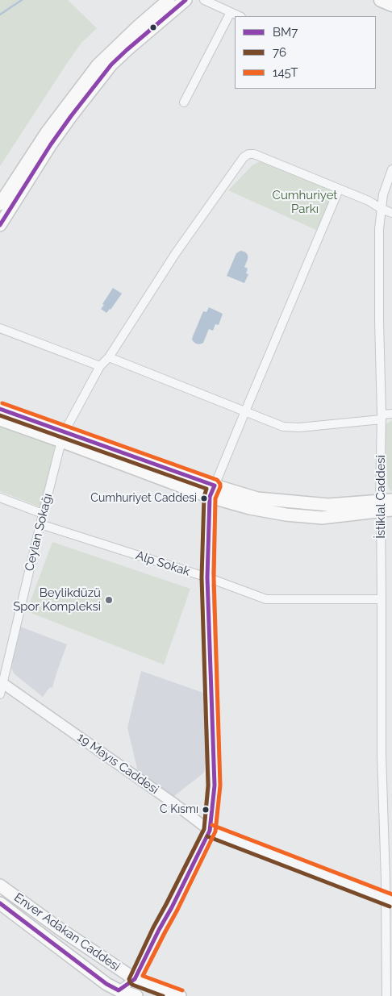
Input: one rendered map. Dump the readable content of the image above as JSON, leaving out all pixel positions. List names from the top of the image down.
{
  "streets": {
    "main road": ["Enver Adakan Caddesi"],
    "street": [
      "İstiklal Caddesi",
      "Ceylan Sokağı",
      "Alp Sokak",
      "19 Mayıs Caddesi"
    ]
  },
  "crossings": [
    ["İstiklal Caddesi", "Ceylan Sokağı"],
    ["İstiklal Caddesi", "Alp Sokak"],
    ["İstiklal Caddesi", "19 Mayıs Caddesi"],
    ["Ceylan Sokağı", "Alp Sokak"],
    ["Ceylan Sokağı", "19 Mayıs Caddesi"]
  ],
  "parks": ["Cumhuriyet Parkı"],
  "places": ["Cumhuriyet Caddesi", "Beylikdüzü Spor Kompleksi", "C Kısmı"],
  "lines": ["transit line BM7", "transit line 145T", "transit line 76"],
  "legend": ["BM7", "76", "145T"]
}
